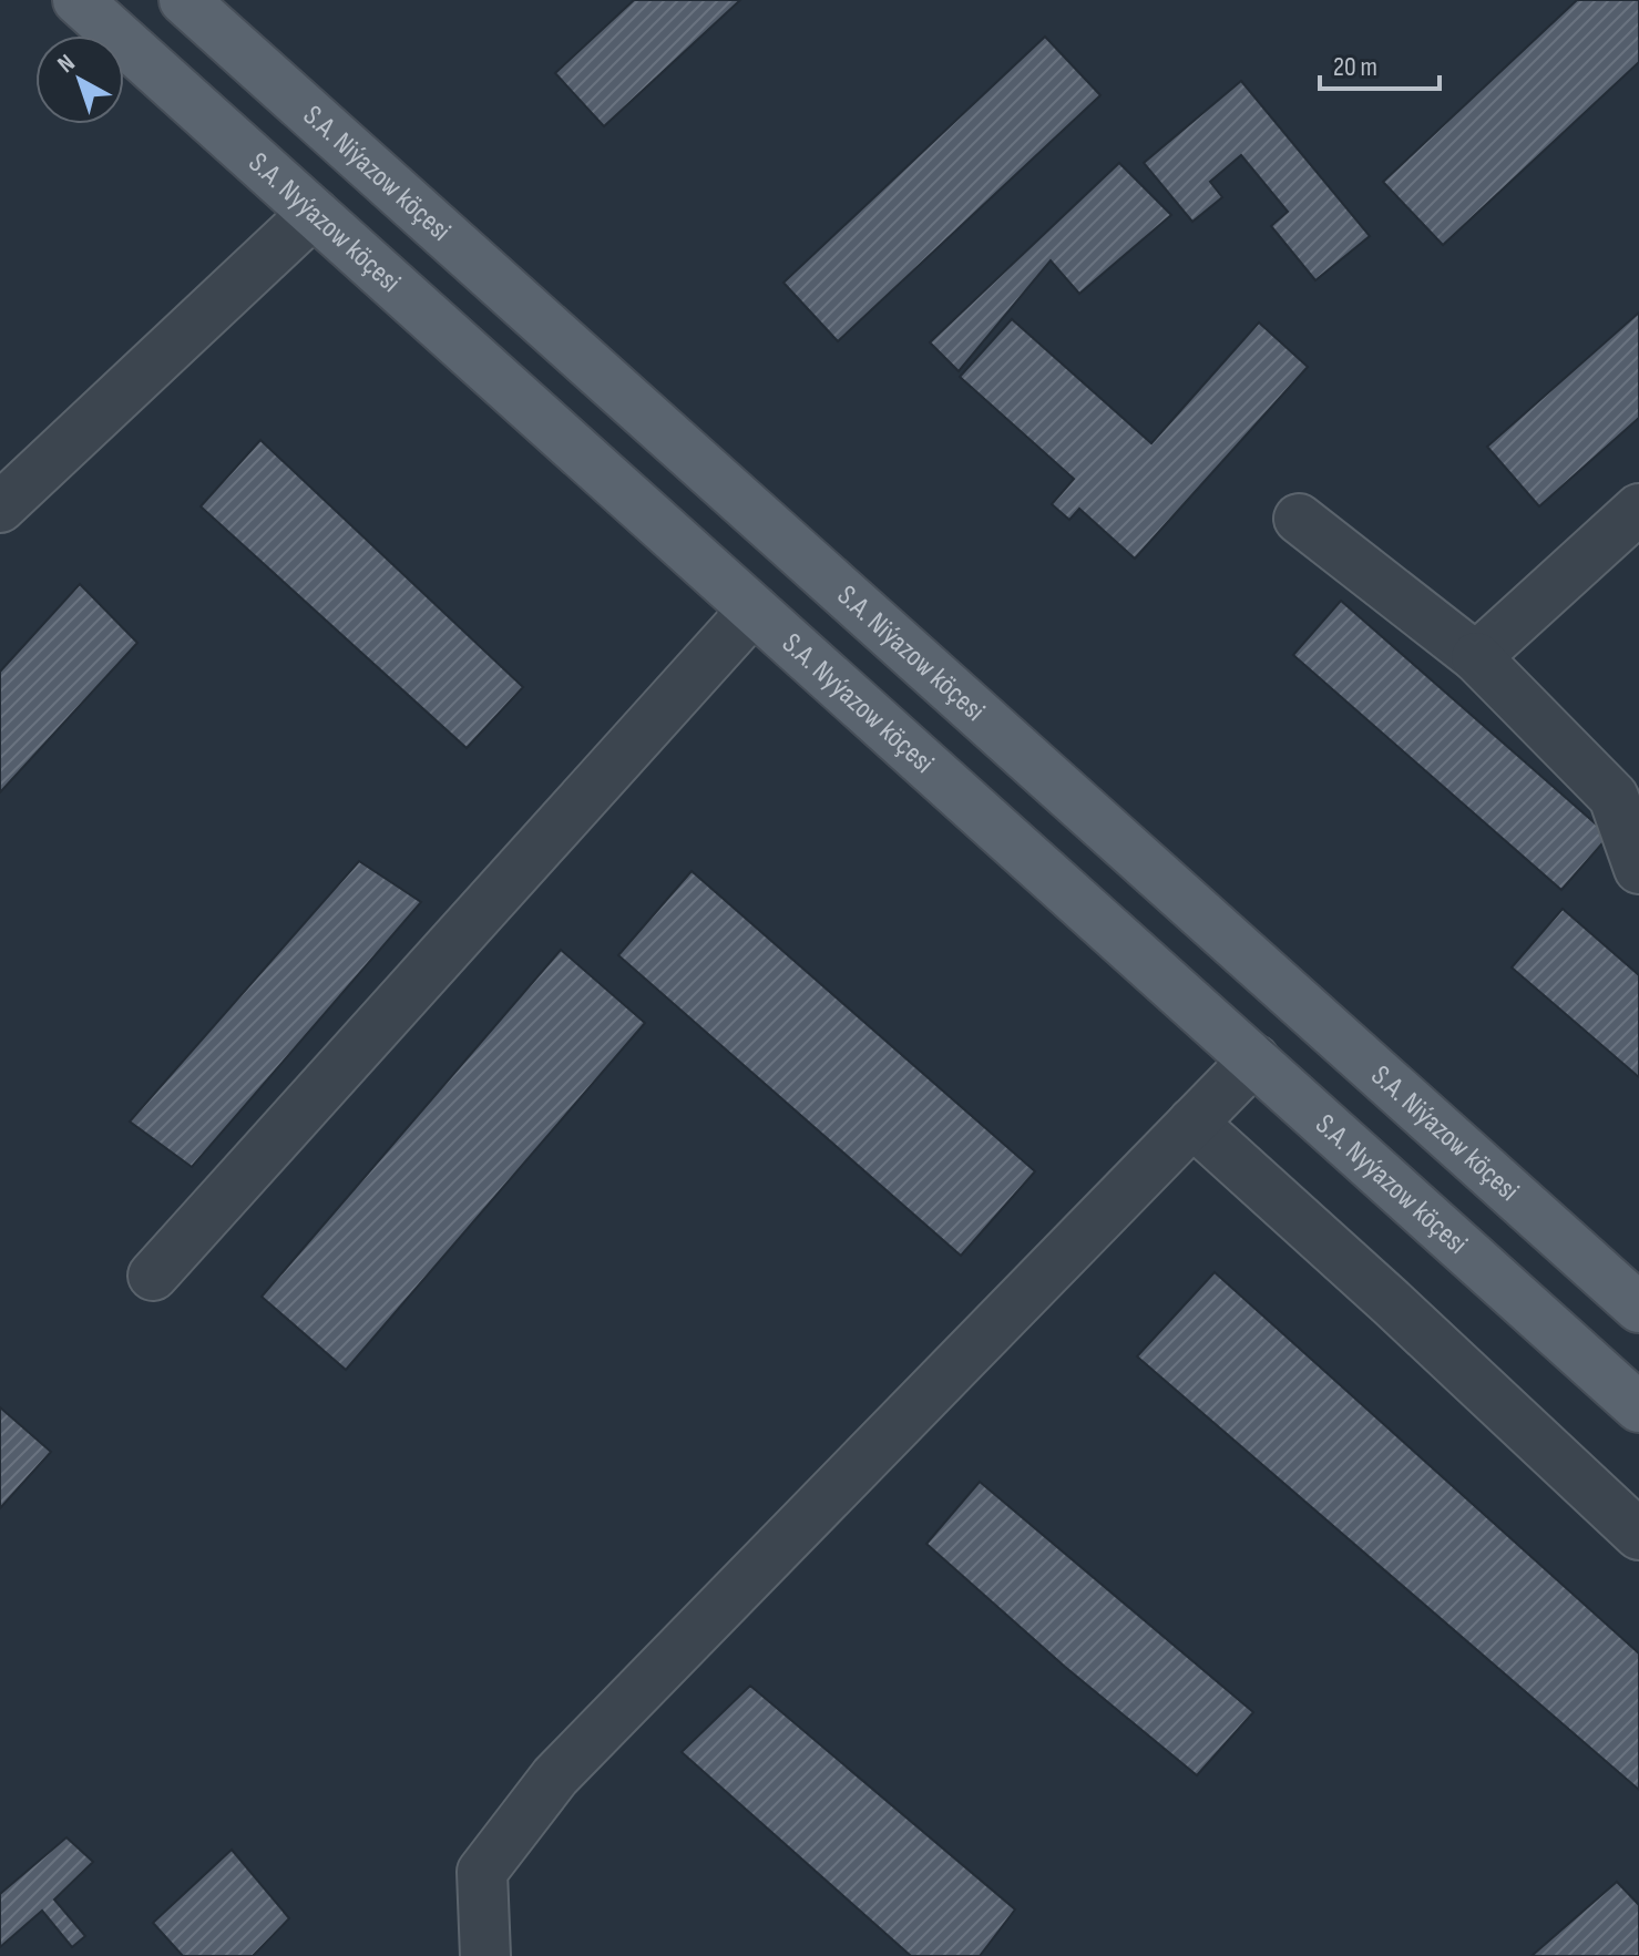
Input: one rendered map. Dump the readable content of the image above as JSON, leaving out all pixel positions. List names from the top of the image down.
{
  "streets": {
    "main road": ["S.A. Niýazow köçesi", "S.A. Nyýazow köçesi"]
  },
  "scale_bar": "20 m",
  "north": "top left"
}
